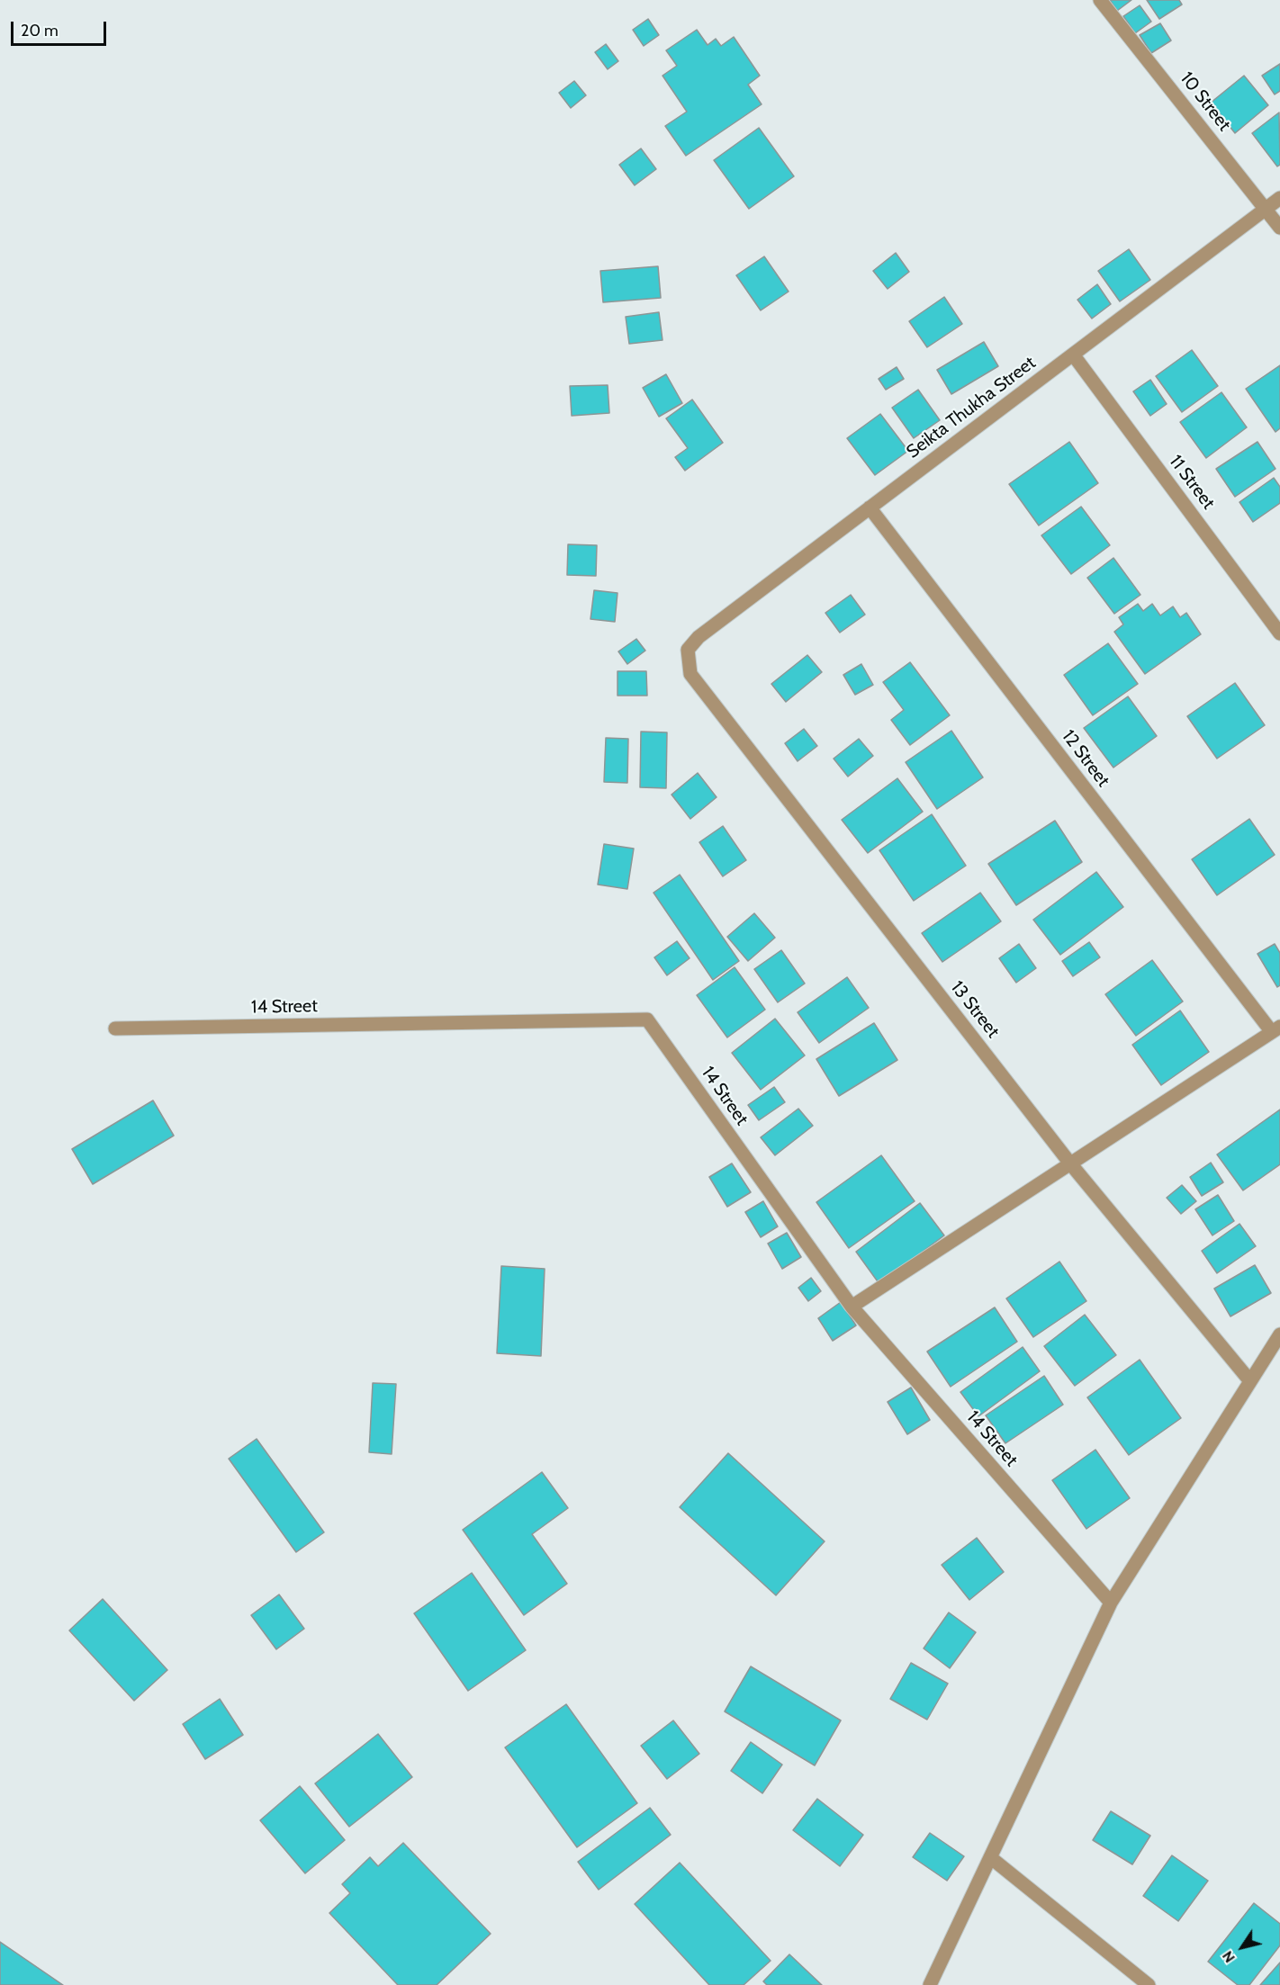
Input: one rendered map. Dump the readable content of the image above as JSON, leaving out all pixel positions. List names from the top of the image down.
{
  "streets": {
    "street": [
      "10 Street",
      "Seikta Thukha Street",
      "11 Street",
      "12 Street",
      "14 Street",
      "13 Street"
    ]
  },
  "crossings": [
    ["10 Street", "Seikta Thukha Street"],
    ["Seikta Thukha Street", "11 Street"],
    ["Seikta Thukha Street", "12 Street"],
    ["Seikta Thukha Street", "13 Street"]
  ],
  "scale_bar": "20 m",
  "north": "bottom left"
}
